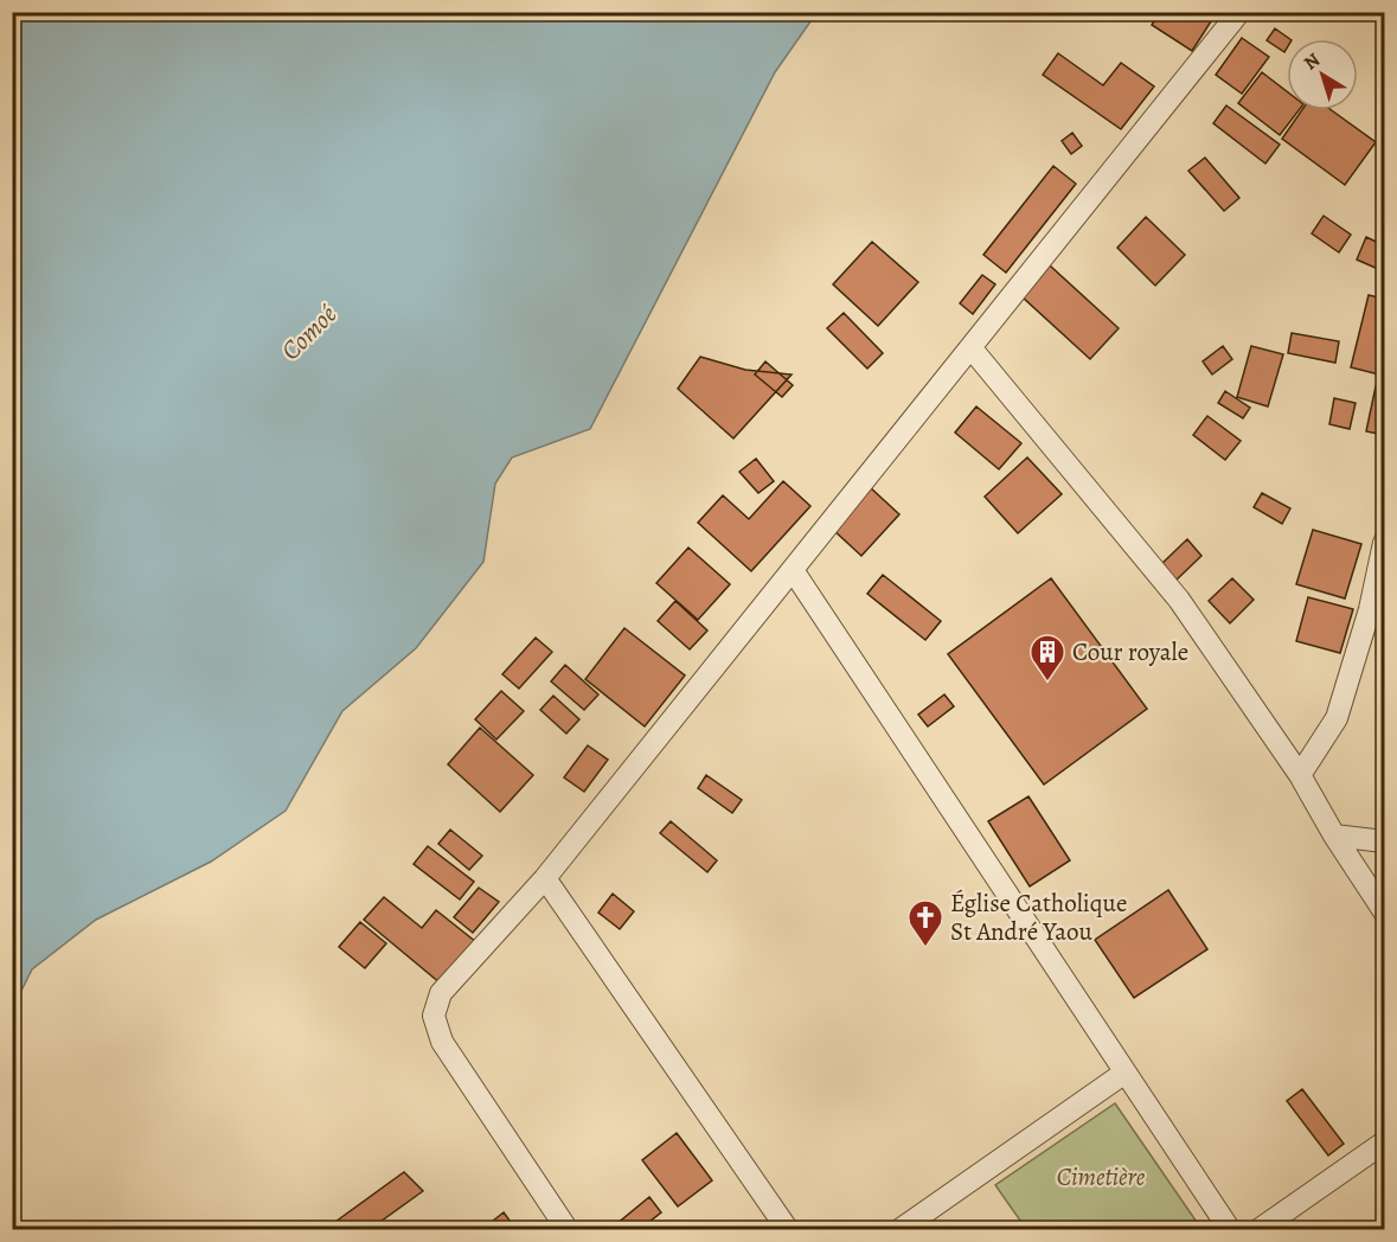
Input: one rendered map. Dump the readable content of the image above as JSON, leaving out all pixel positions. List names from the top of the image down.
{
  "water": ["Comoé"],
  "parks": ["Cimetière"],
  "places": {
    "building": ["Cour royale"],
    "church": ["Église Catholique St André Yaou"]
  },
  "north": "top left"
}
